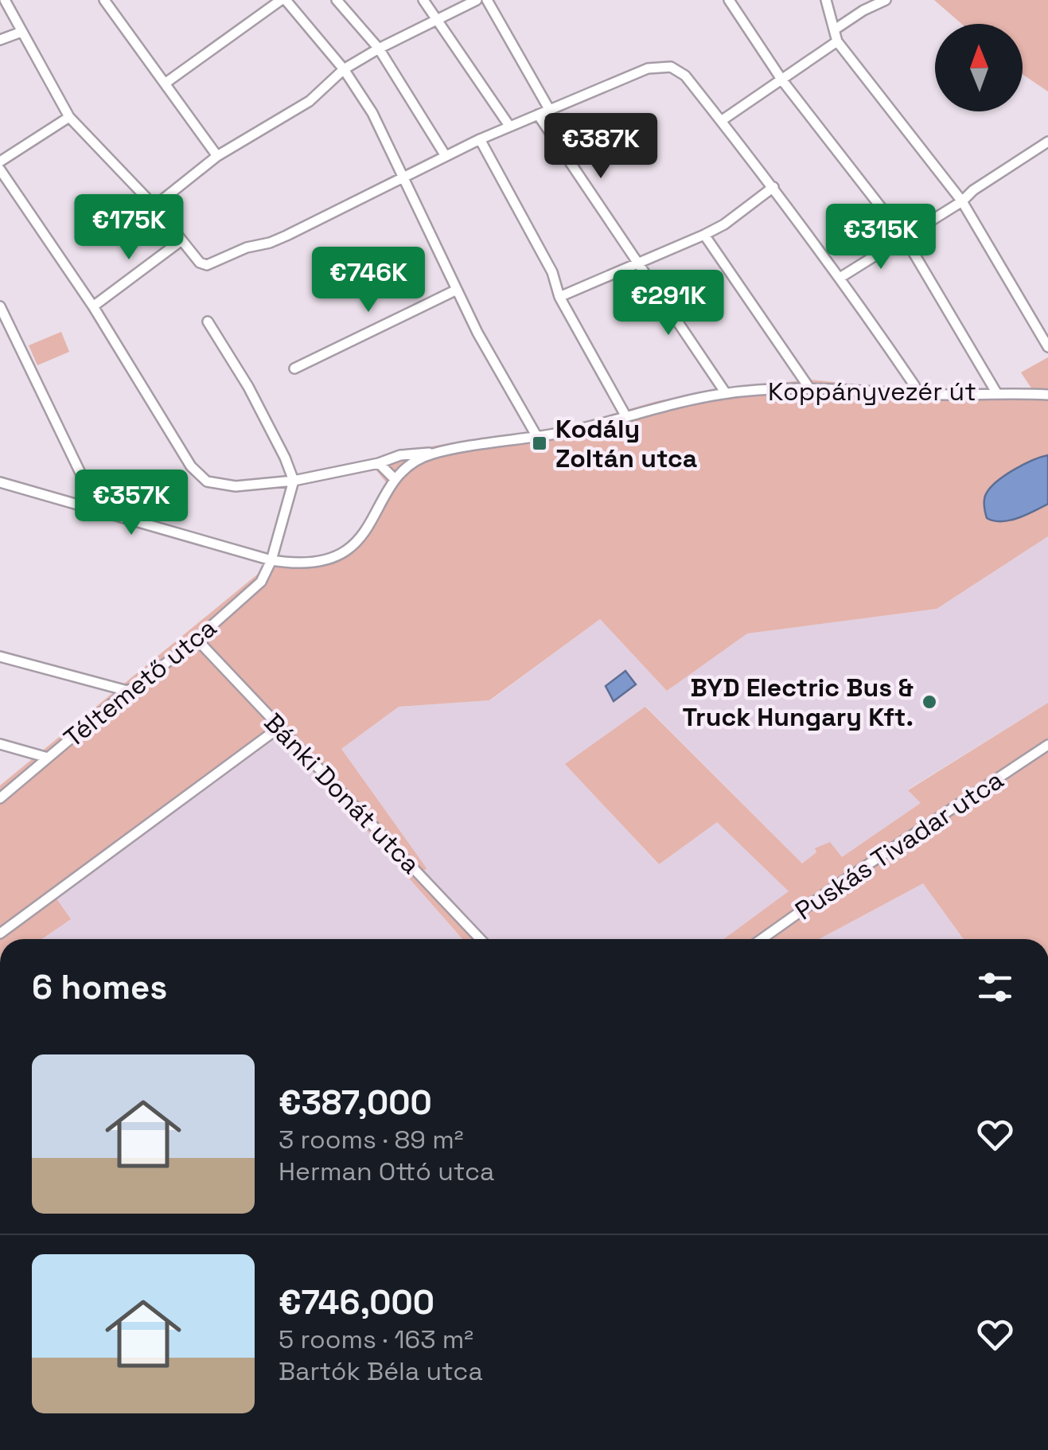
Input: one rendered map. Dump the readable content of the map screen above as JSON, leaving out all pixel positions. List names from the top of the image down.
{
  "streets": {
    "street": [
      "Koppányvezér út",
      "Téltemető utca",
      "Bánki Donát utca",
      "Puskás Tivadar utca"
    ]
  },
  "crossings": [
    ["Koppányvezér út", "Téltemető utca"],
    ["Téltemető utca", "Bánki Donát utca"]
  ],
  "places": {
    "transit": ["Kodály Zoltán utca"],
    "other": ["BYD Electric Bus & Truck Hungary Kft."]
  },
  "north": "top",
  "page": {
    "price": [
      "€387K",
      "€175K",
      "€315K",
      "€746K",
      "€291K",
      "€357K"
    ],
    "heading": "6 homes",
    "list": [
      {
        "name": "€387,000",
        "note": "3 rooms · 89 m² · Herman Ottó utca"
      },
      {
        "name": "€746,000",
        "note": "5 rooms · 163 m² · Bartók Béla utca"
      }
    ]
  }
}
